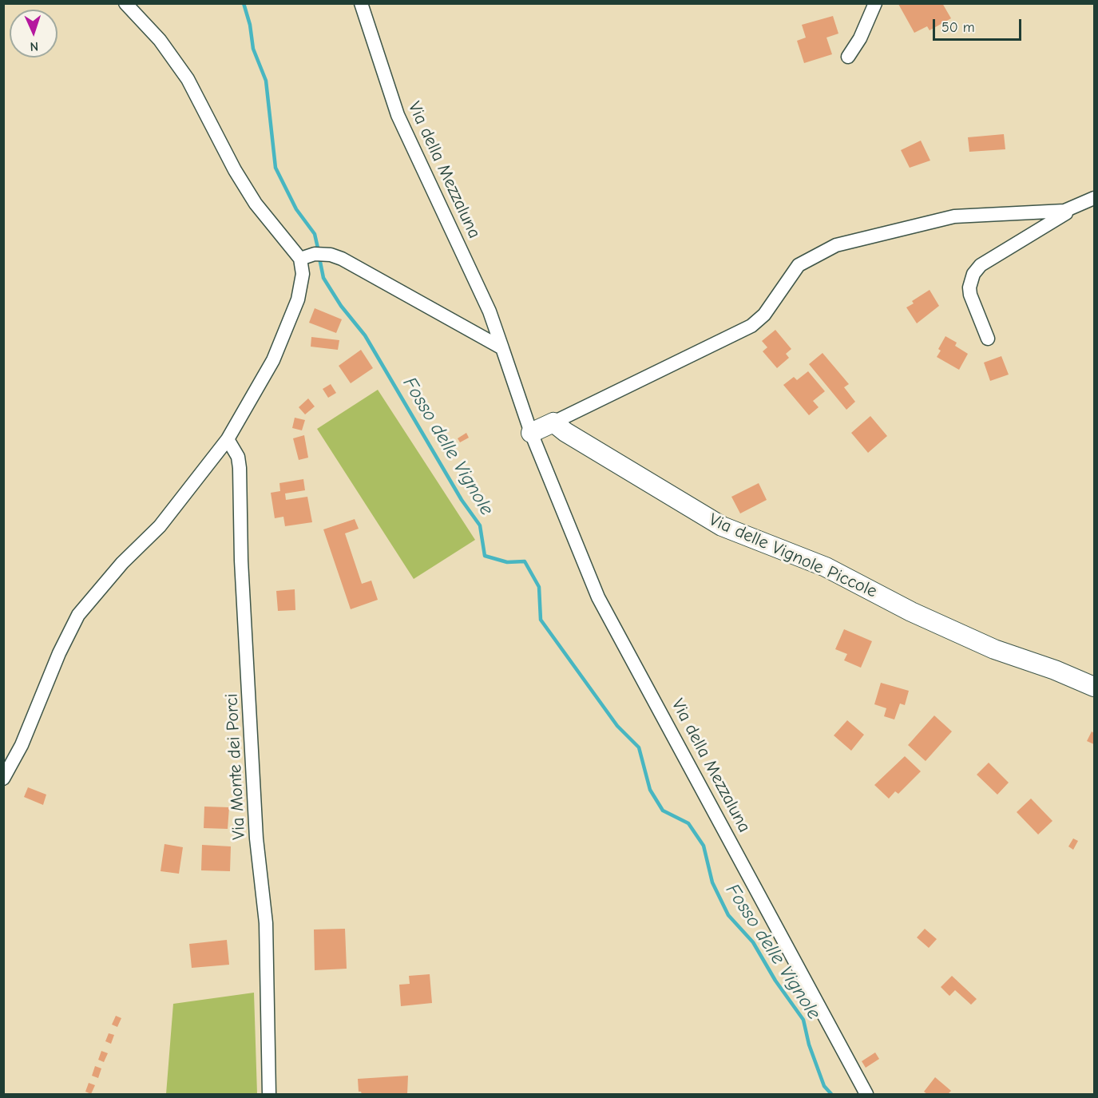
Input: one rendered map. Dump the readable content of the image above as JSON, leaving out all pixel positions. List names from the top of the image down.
{
  "streets": {
    "street": ["Via della Mezzaluna", "Via delle Vignole Piccole", "Via Monte dei Porci"]
  },
  "water": ["Fosso delle Vignole"],
  "scale_bar": "50 m",
  "north": "bottom"
}
